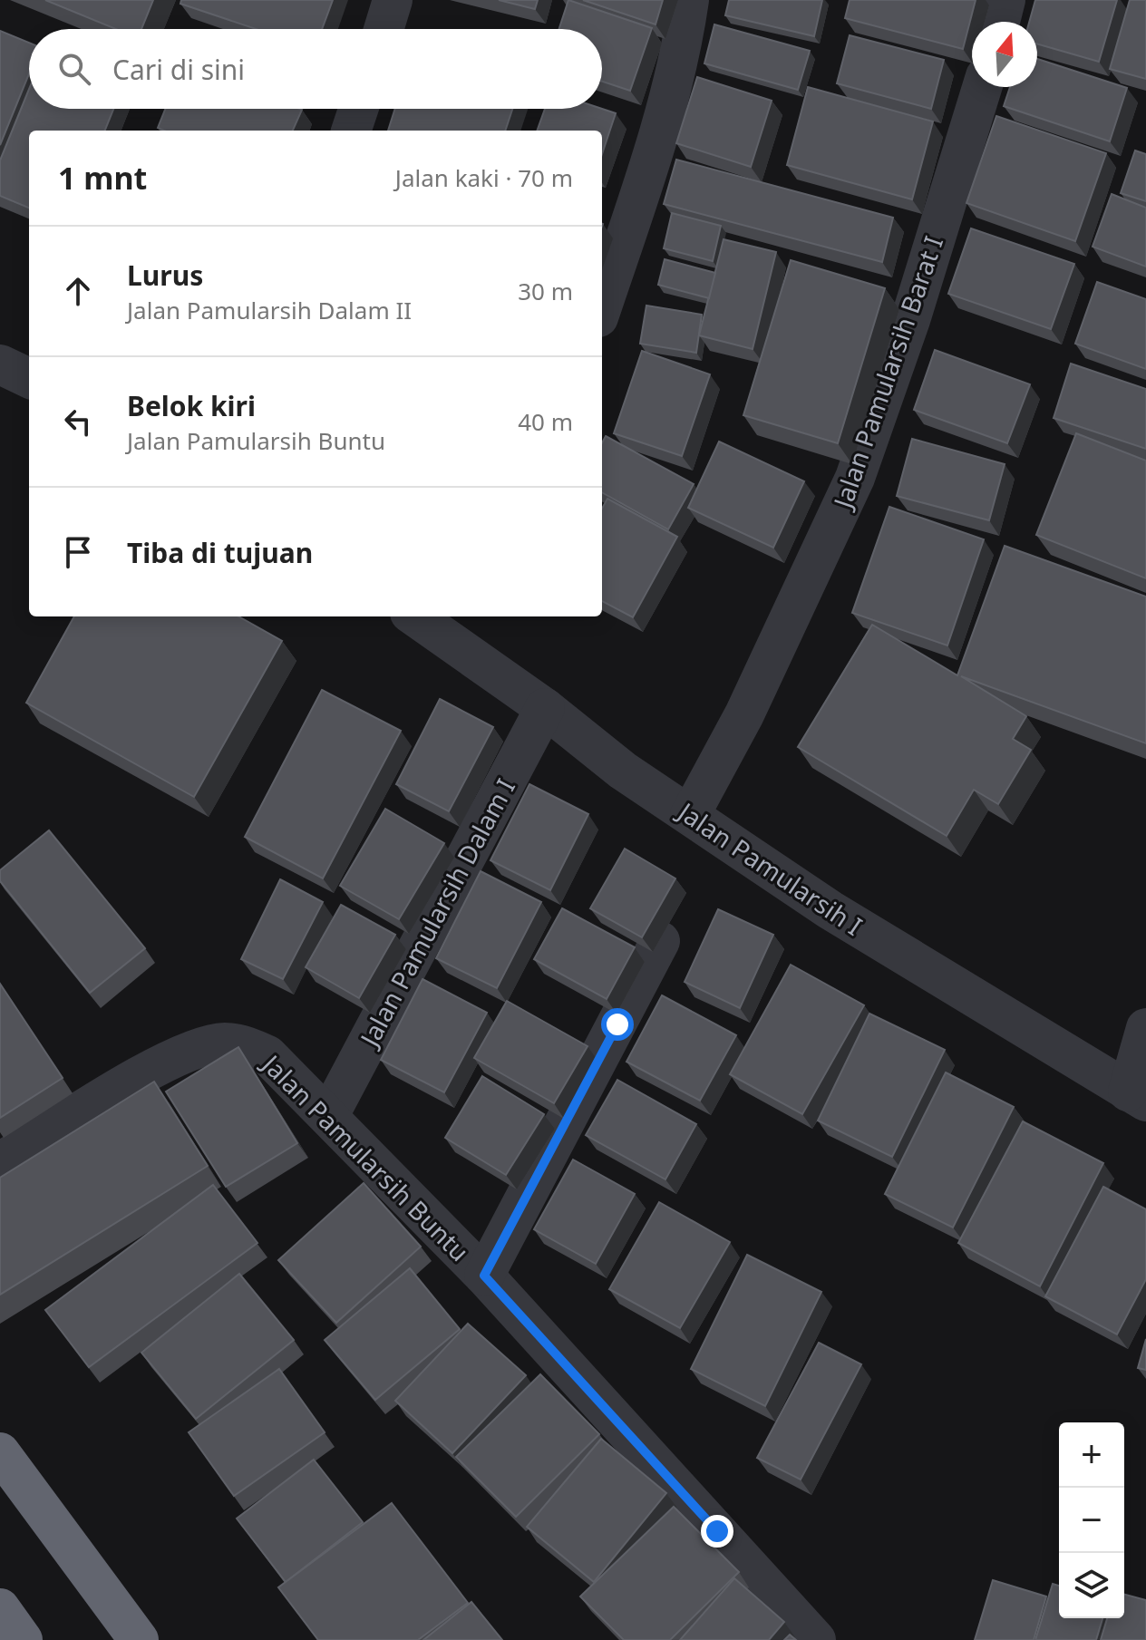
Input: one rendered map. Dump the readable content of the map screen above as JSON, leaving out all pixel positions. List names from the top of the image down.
{
  "streets": {
    "street": [
      "Jalan Pamularsih Barat I",
      "Jalan Pamularsih I",
      "Jalan Pamularsih Dalam I",
      "Jalan Pamularsih Buntu"
    ]
  },
  "crossings": [
    ["Jalan Pamularsih Barat I", "Jalan Pamularsih I"],
    ["Jalan Pamularsih I", "Jalan Pamularsih Dalam I"],
    ["Jalan Pamularsih Dalam I", "Jalan Pamularsih Buntu"]
  ],
  "north": "top",
  "page": {
    "search": "Cari di sini",
    "heading": ["1 mnt", "Jalan kaki · 70 m"],
    "list": [
      ["Lurus", "Jalan Pamularsih Dalam II", "30 m"],
      ["Belok kiri", "Jalan Pamularsih Buntu", "40 m"],
      "Tiba di tujuan"
    ],
    "map_buttons": ["+", "−"]
  }
}
